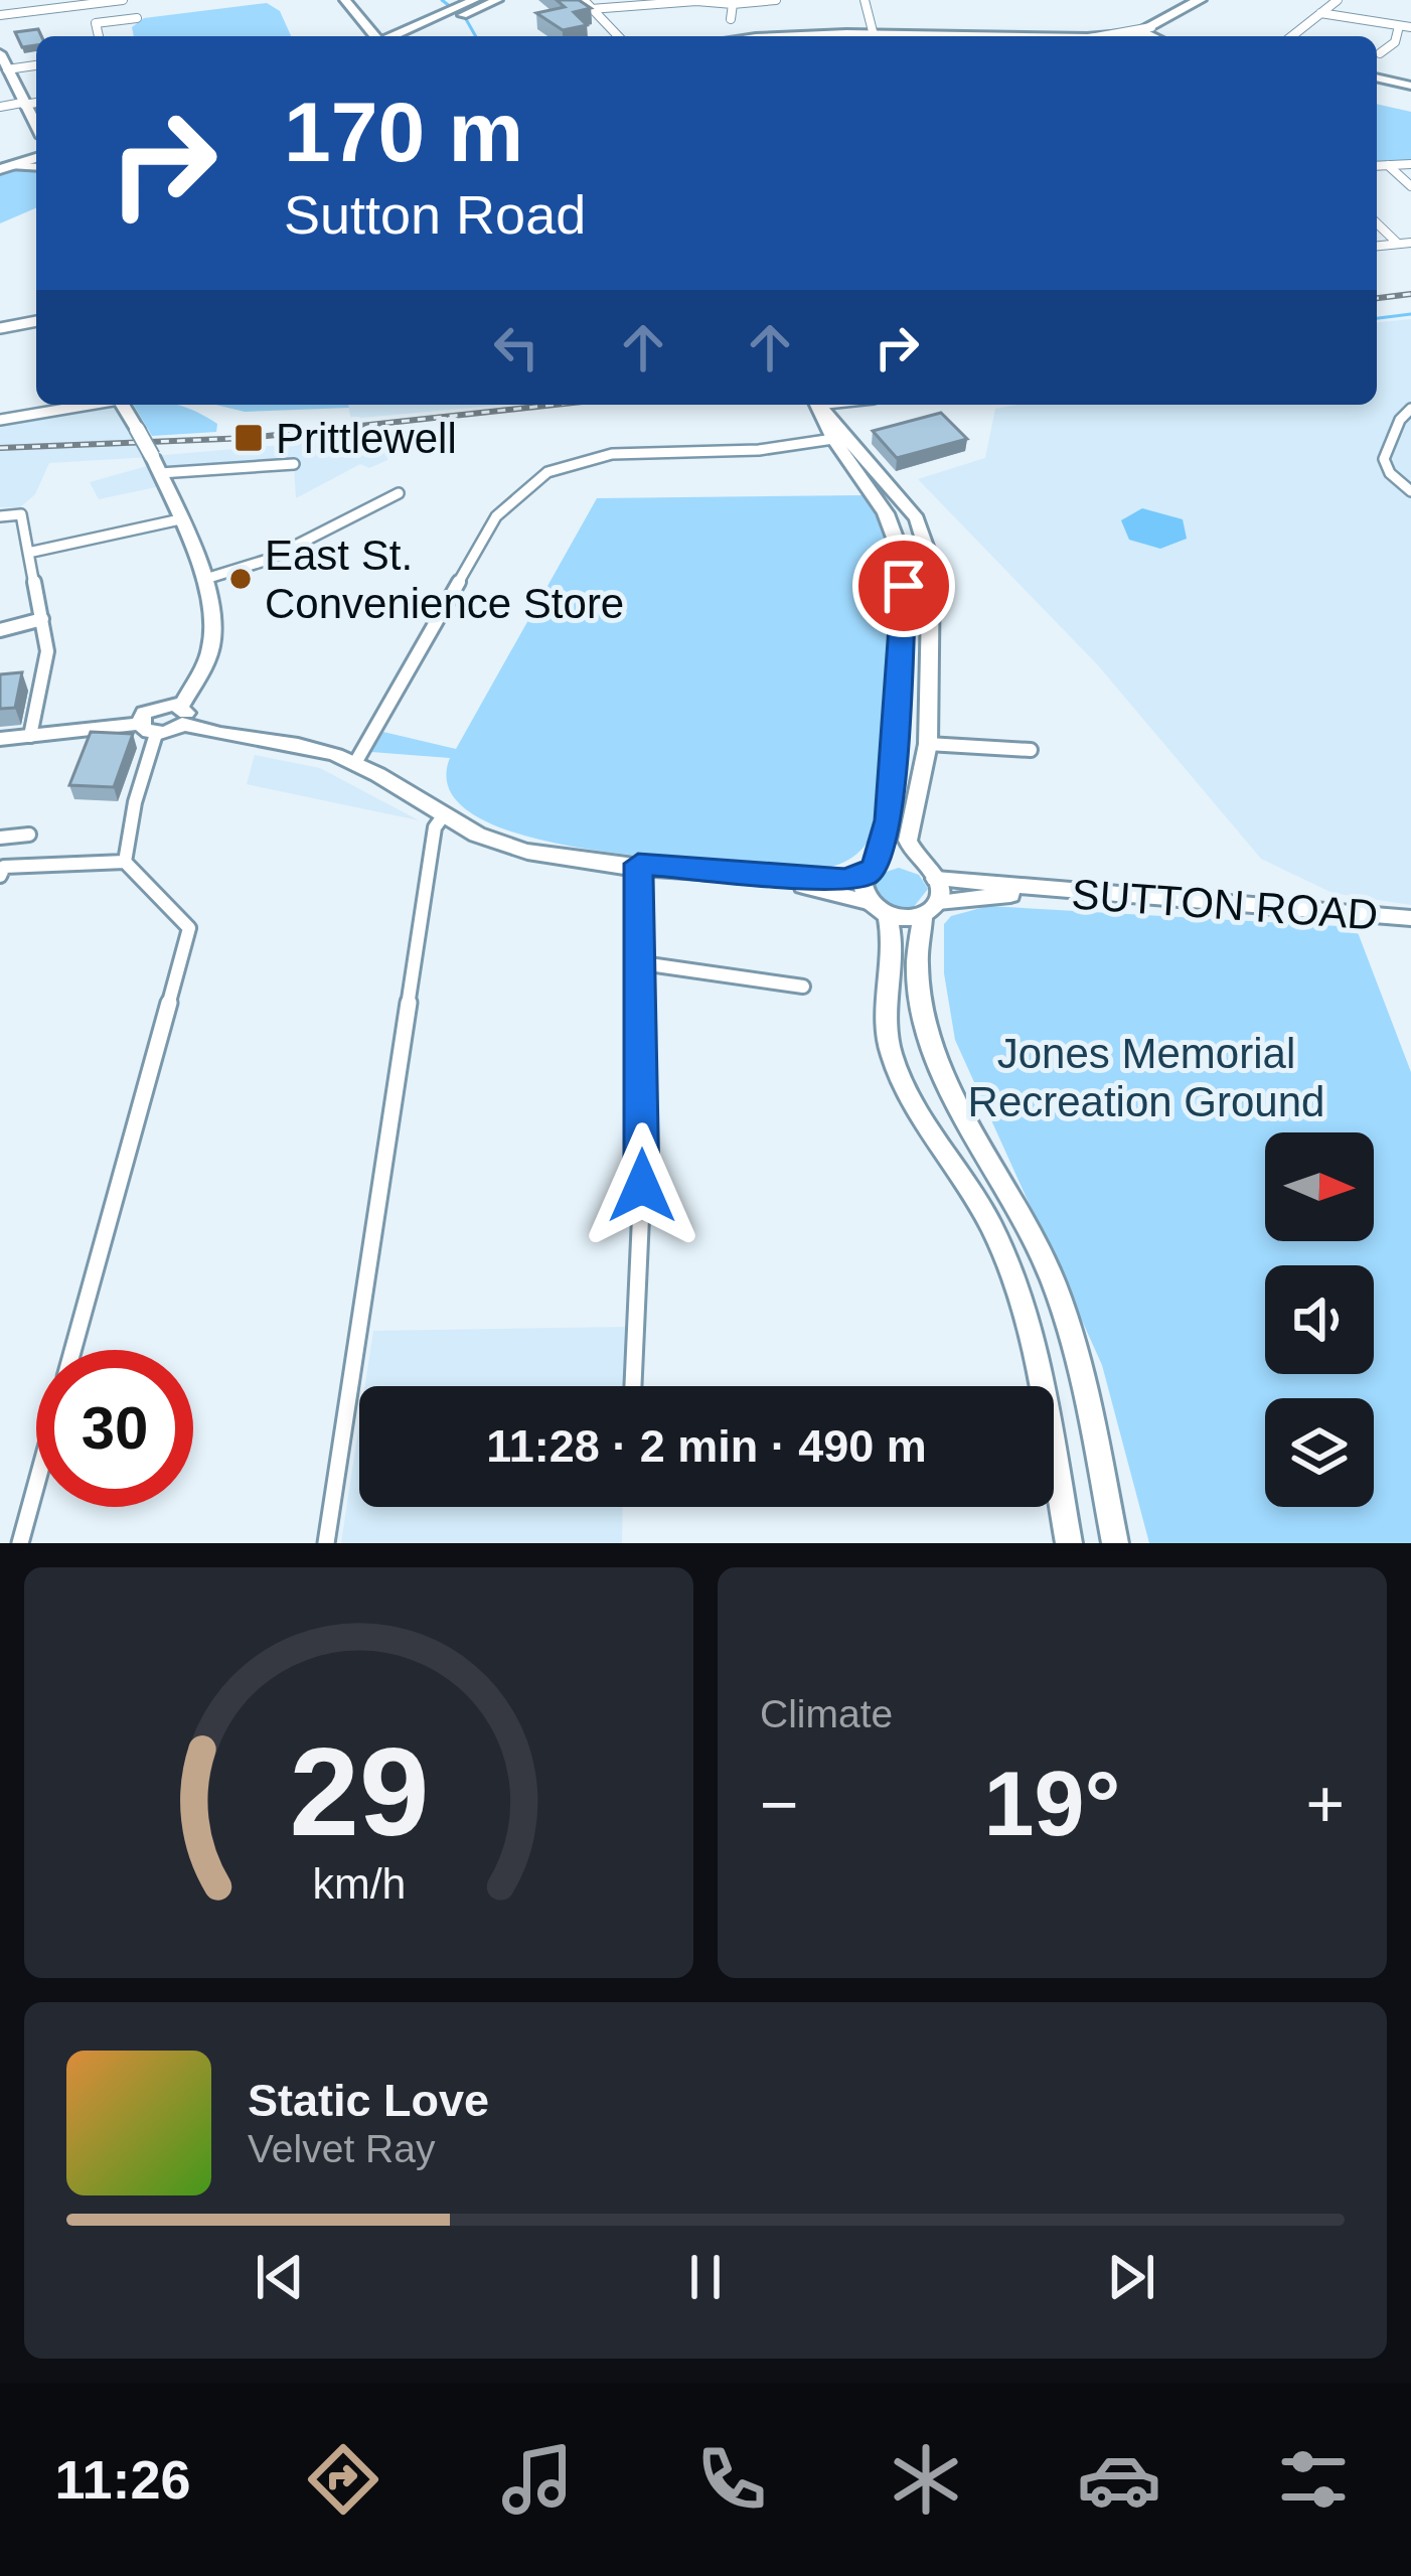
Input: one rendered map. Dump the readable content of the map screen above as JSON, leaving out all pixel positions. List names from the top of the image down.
{
  "streets": {
    "main road": ["SUTTON ROAD"]
  },
  "parks": ["Jones Memorial Recreation Ground"],
  "places": {
    "transit": ["Prittlewell"],
    "other": ["East St. Convenience Store"]
  },
  "north": "right",
  "page": {
    "turn": ["170 m", "Sutton Road"],
    "limit": "30",
    "trip": "11:28 · 2 min · 490 m",
    "tile": "Climate",
    "heat": ["−", "19°", "+"],
    "song": ["Static Love", "Velvet Ray"],
    "tabs": "11:26",
    "gauge": ["29", "km/h"]
  }
}
